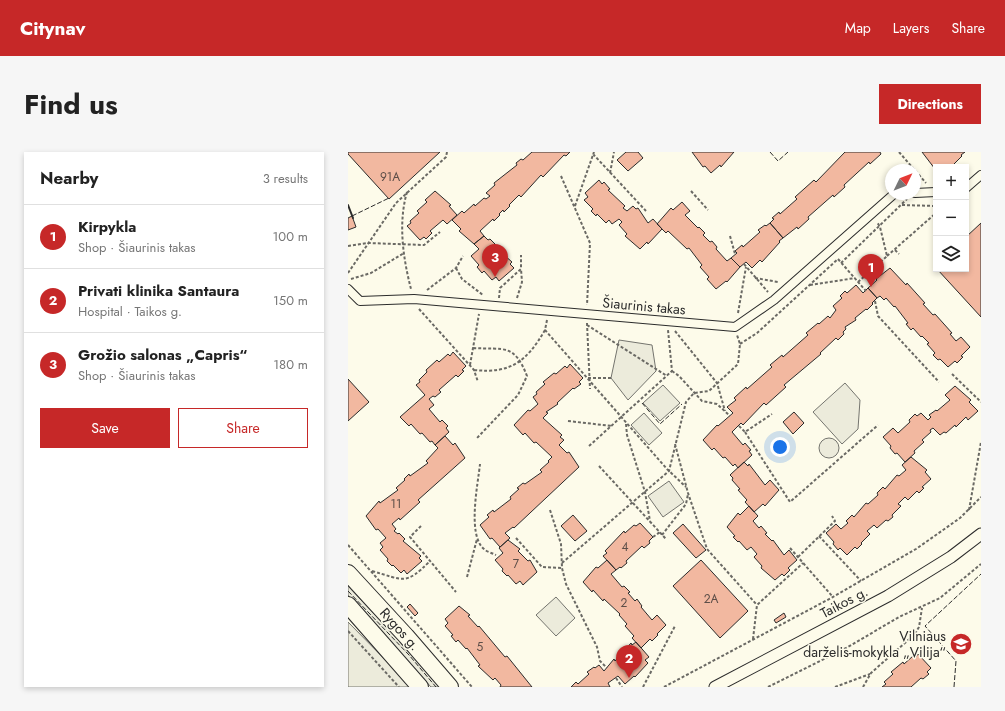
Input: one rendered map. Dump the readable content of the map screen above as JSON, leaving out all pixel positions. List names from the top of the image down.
{
  "streets": {
    "main road": ["Rygos g."],
    "street": ["Šiaurinis takas", "Taikos g."]
  },
  "places": {
    "school or university": ["Vilniaus darželis-mokykla „Vilija“"]
  },
  "house_numbers": [
    "91A",
    "11",
    "4",
    "7",
    "2A",
    "2",
    "5"
  ],
  "north": "top right",
  "page": {
    "header": "Citynav",
    "nav": ["Map", "Layers", "Share"],
    "title": "Find us",
    "buttons": [
      "Directions",
      ["Save", "Share"]
    ],
    "heading": ["Nearby", "3 results"],
    "map_buttons": ["+", "−"],
    "list": [
      {
        "mark": "1",
        "name": "Kirpykla",
        "note": "Shop · Šiaurinis takas",
        "value": "100 m"
      },
      {
        "mark": "2",
        "name": "Privati klinika Santaura",
        "note": "Hospital · Taikos g.",
        "value": "150 m"
      },
      {
        "mark": "3",
        "name": "Grožio salonas „Capris“",
        "note": "Shop · Šiaurinis takas",
        "value": "180 m"
      }
    ],
    "pins": ["3", "1", "2"]
  }
}
